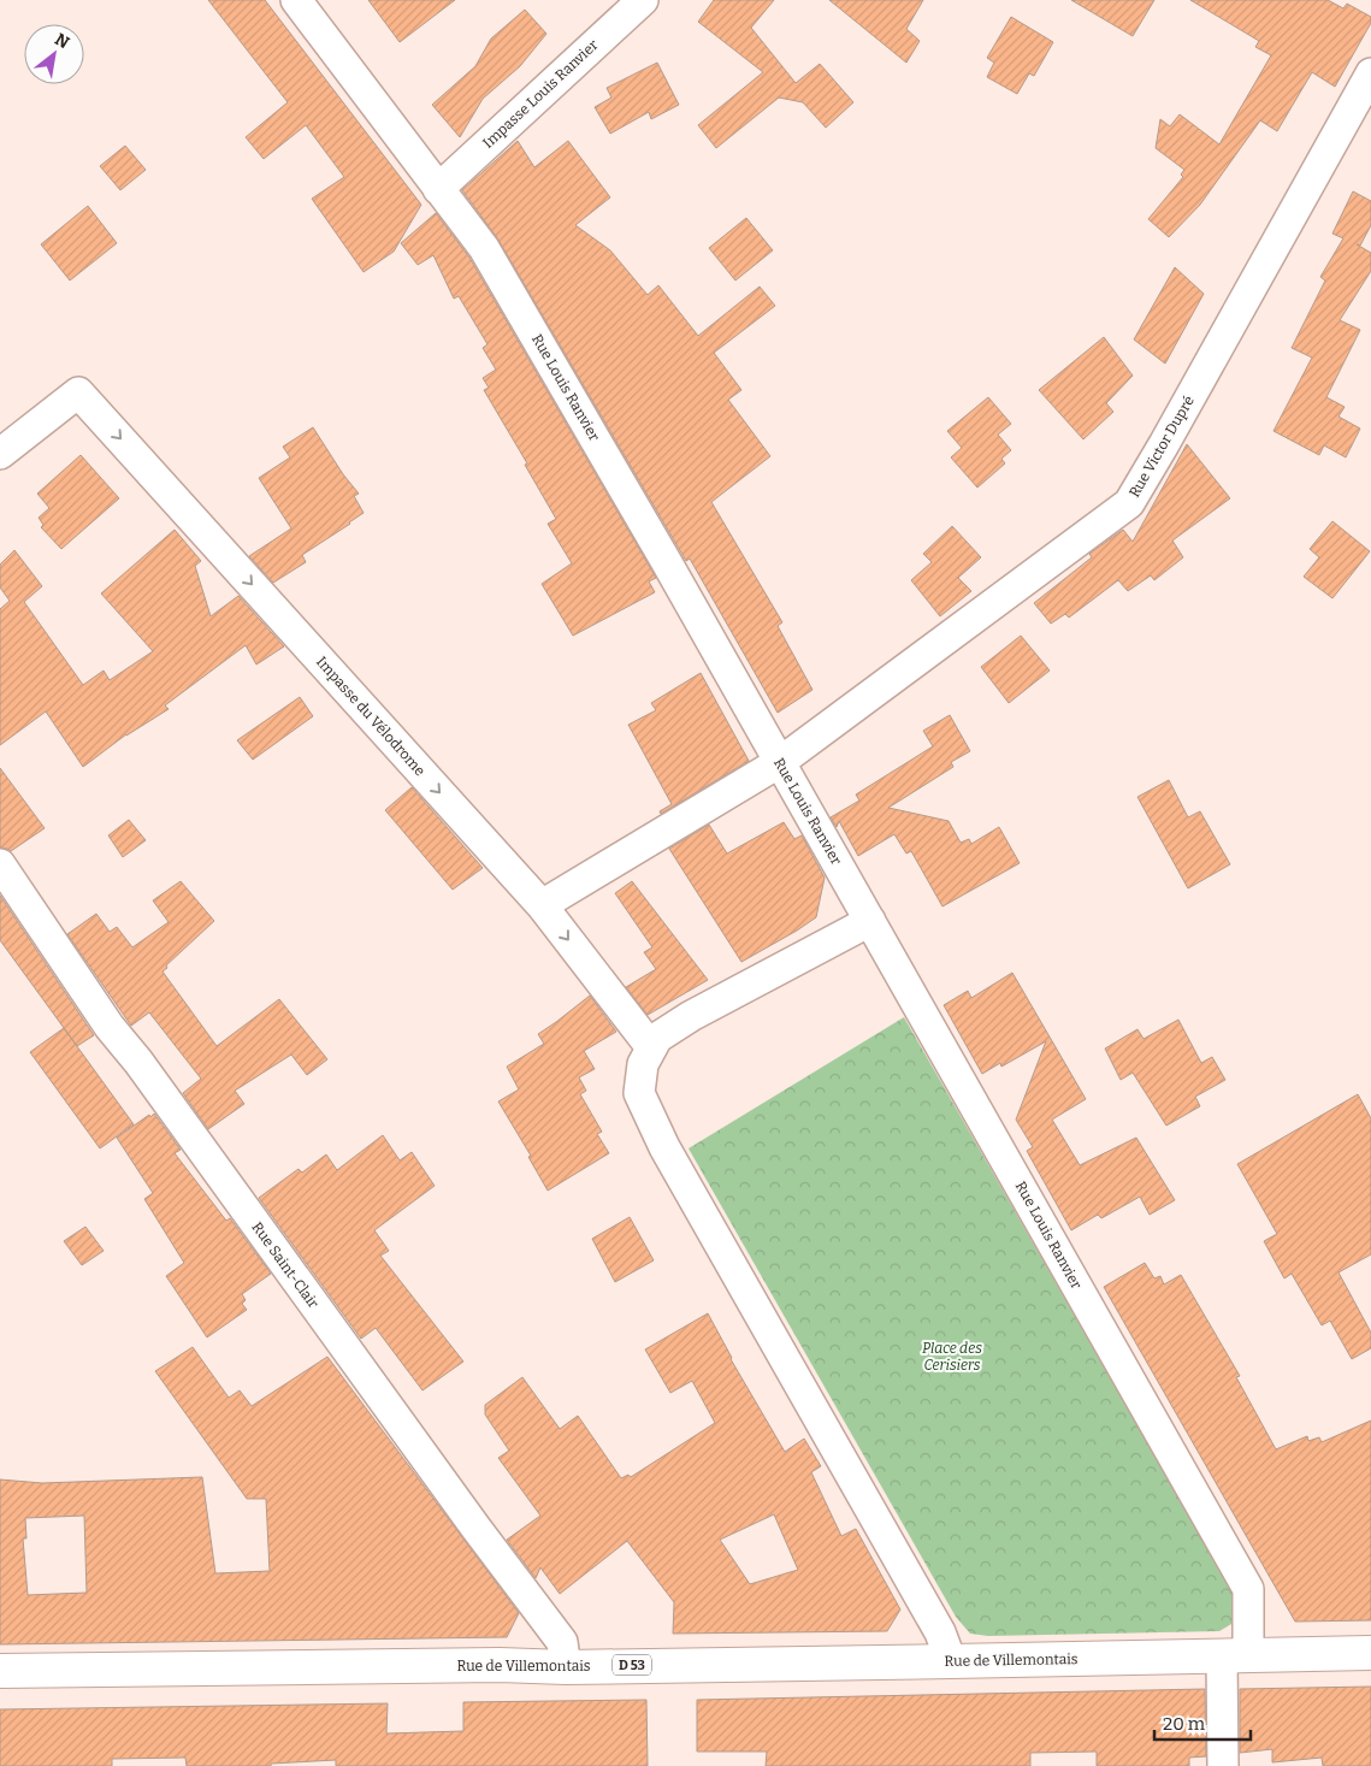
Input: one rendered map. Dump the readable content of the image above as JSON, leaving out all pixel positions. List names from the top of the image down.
{
  "streets": {
    "main road": ["Rue de Villemontais", "D 53"],
    "street": [
      "Impasse Louis Ranvier",
      "Rue Louis Ranvier",
      "Rue Victor Dupré",
      "Impasse du Vélodrome",
      "Rue Saint-Clair"
    ]
  },
  "crossings": [
    ["Impasse Louis Ranvier", "Rue Louis Ranvier"],
    ["Rue Louis Ranvier", "Rue Victor Dupré"],
    ["Rue Louis Ranvier", "Rue de Villemontais"],
    ["Rue Victor Dupré", "Impasse du Vélodrome"],
    ["Rue Saint-Clair", "Rue de Villemontais"]
  ],
  "one_way": ["Impasse du Vélodrome"],
  "parks": ["Place des Cerisiers"],
  "scale_bar": "20 m",
  "north": "top right"
}
